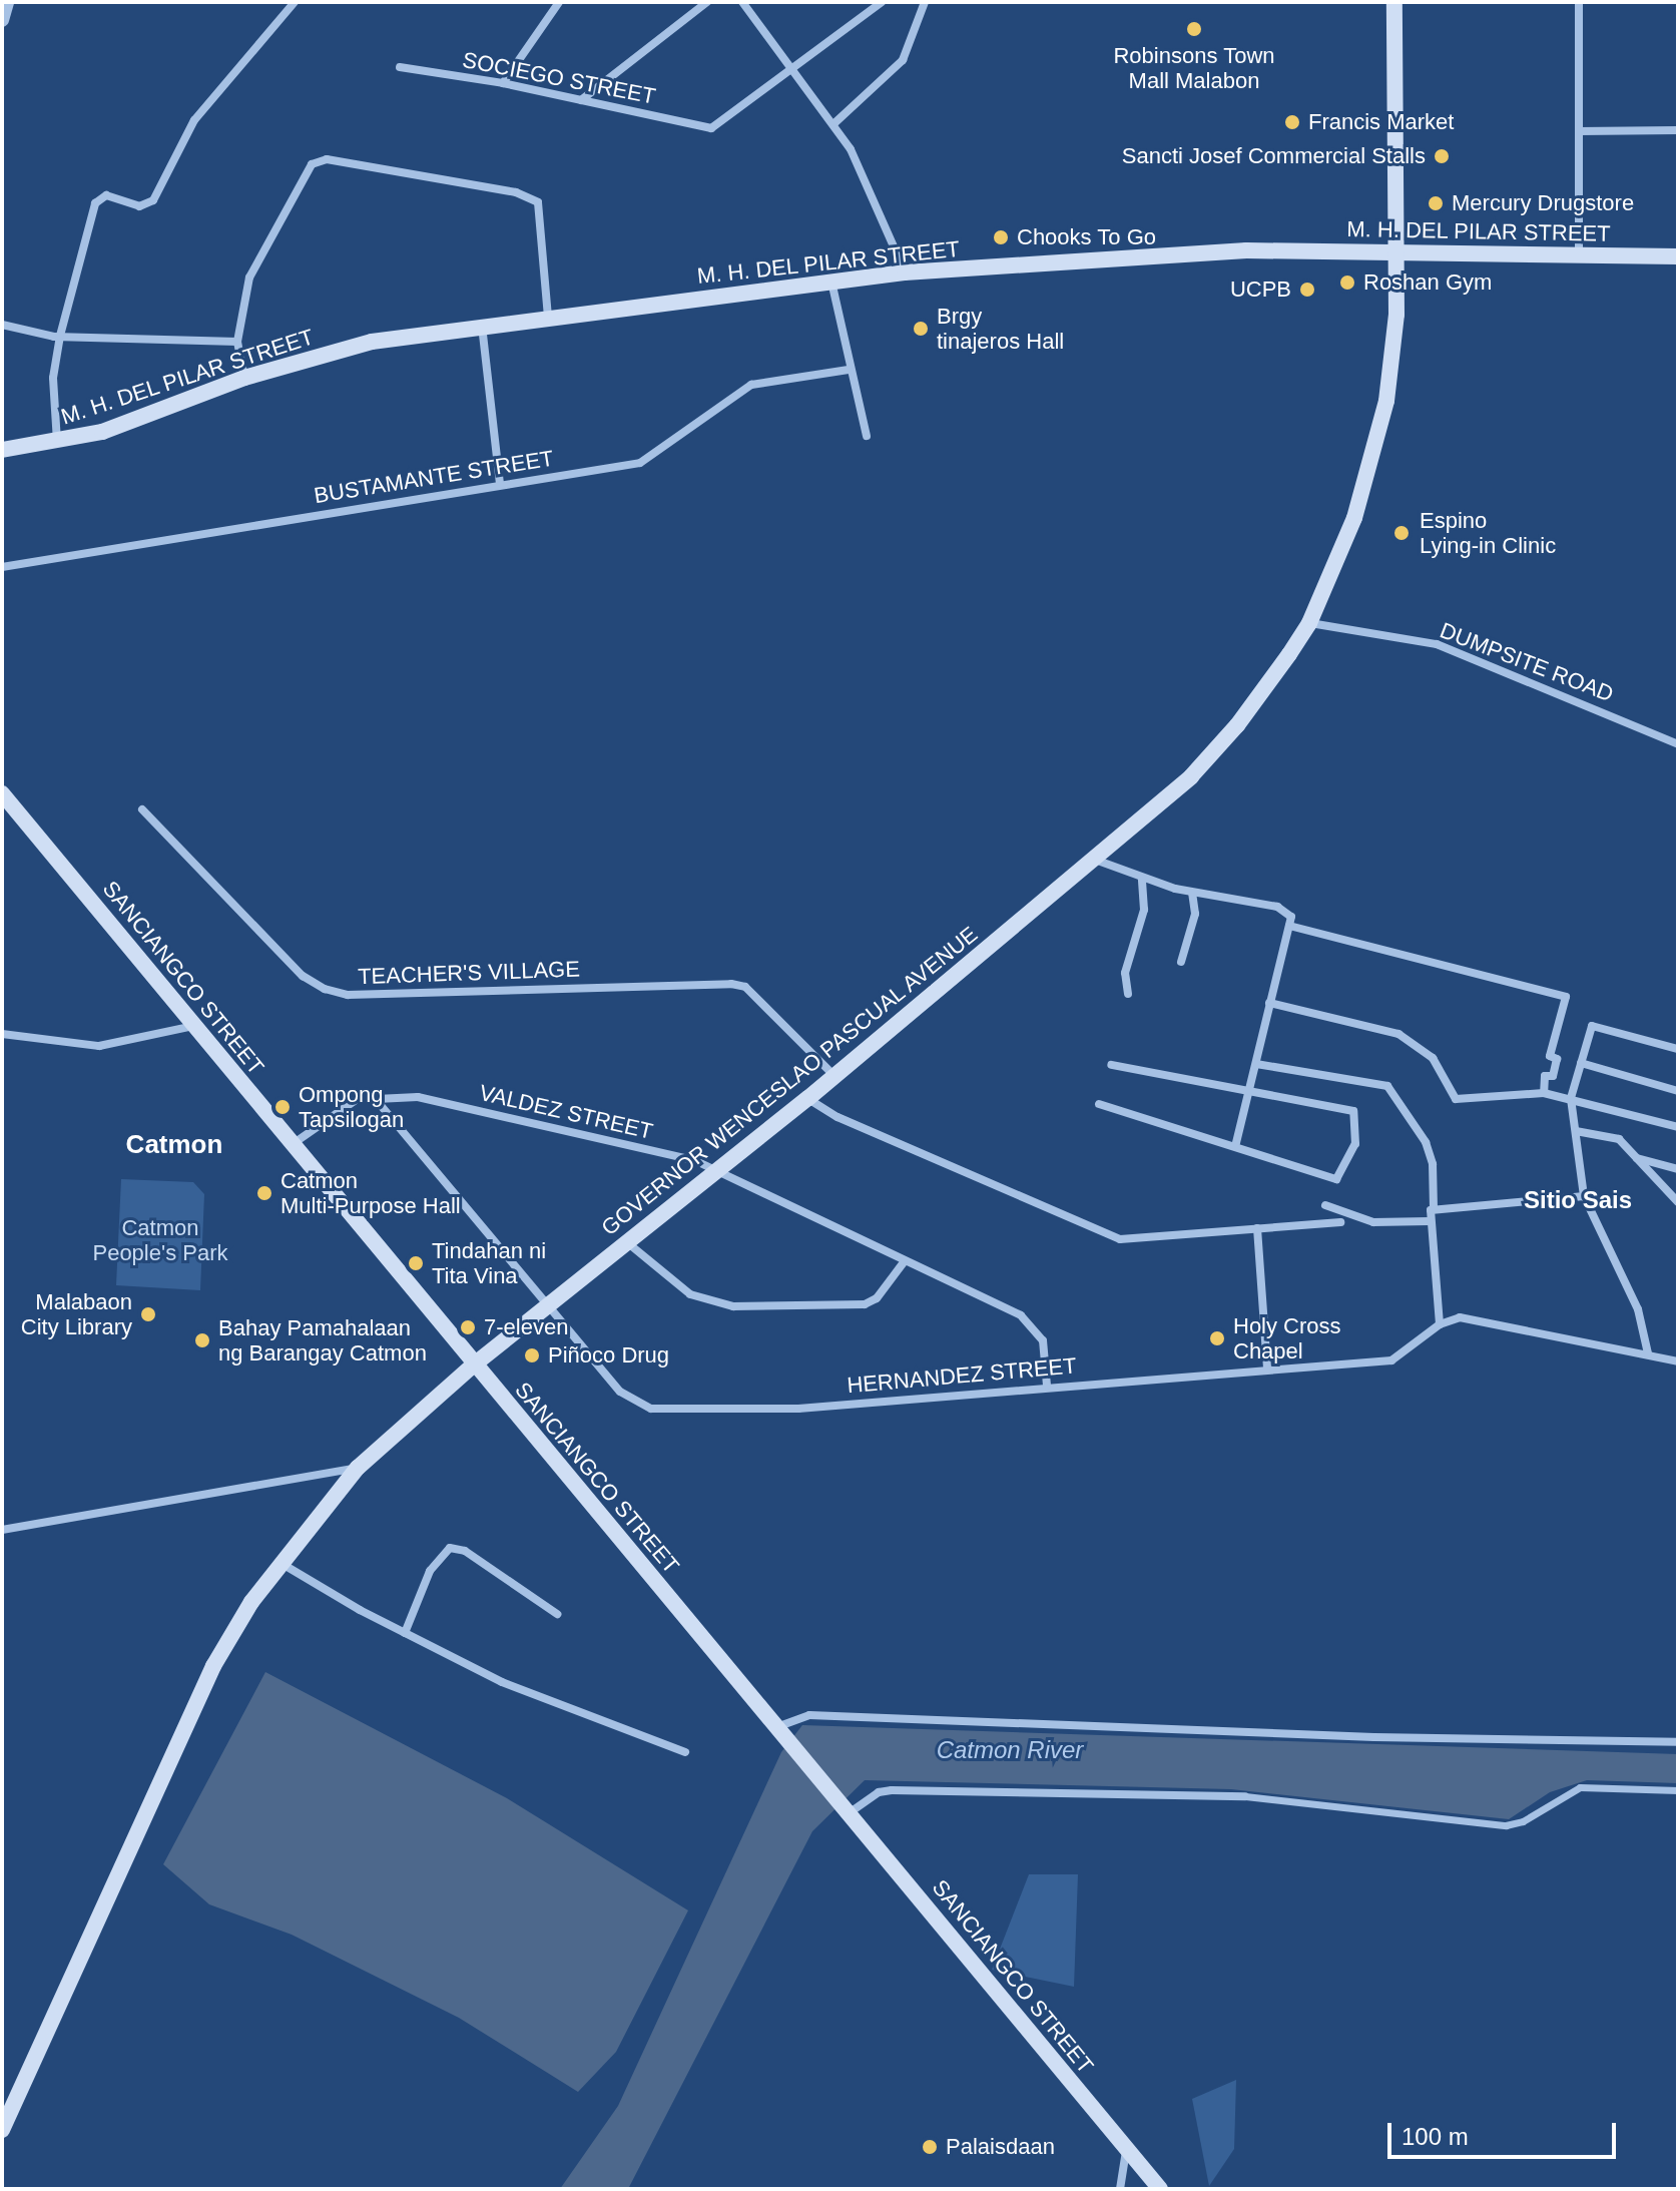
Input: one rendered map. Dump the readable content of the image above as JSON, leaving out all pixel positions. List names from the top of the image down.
{
  "streets": {
    "main road": ["M. H. DEL PILAR STREET", "SANCIANGCO STREET", "GOVERNOR WENCESLAO PASCUAL AVENUE"],
    "street": [
      "SOCIEGO STREET",
      "BUSTAMANTE STREET",
      "DUMPSITE ROAD",
      "TEACHER'S VILLAGE",
      "VALDEZ STREET",
      "HERNANDEZ STREET"
    ]
  },
  "crossings": [
    ["M. H. DEL PILAR STREET", "GOVERNOR WENCESLAO PASCUAL AVENUE"],
    ["DUMPSITE ROAD", "GOVERNOR WENCESLAO PASCUAL AVENUE"],
    ["TEACHER'S VILLAGE", "GOVERNOR WENCESLAO PASCUAL AVENUE"],
    ["SANCIANGCO STREET", "GOVERNOR WENCESLAO PASCUAL AVENUE"],
    ["SANCIANGCO STREET", "VALDEZ STREET"],
    ["GOVERNOR WENCESLAO PASCUAL AVENUE", "VALDEZ STREET"],
    ["GOVERNOR WENCESLAO PASCUAL AVENUE", "HERNANDEZ STREET"],
    ["VALDEZ STREET", "HERNANDEZ STREET"]
  ],
  "districts": ["Catmon", "Sitio Sais"],
  "water": ["Catmon River"],
  "parks": ["Catmon People's Park"],
  "places": [
    "Robinsons Town Mall Malabon",
    "Francis Market",
    "Sancti Josef Commercial Stalls",
    "Mercury Drugstore",
    "Chooks To Go",
    "Roshan Gym",
    "UCPB",
    "Brgy tinajeros Hall",
    "Espino Lying-in Clinic",
    "Ompong Tapsilogan",
    "Catmon Multi-Purpose Hall",
    "Tindahan ni Tita Vina",
    "Malabaon City Library",
    "7-eleven",
    "Holy Cross Chapel",
    "Bahay Pamahalaan ng Barangay Catmon",
    "Piñoco Drug",
    "Palaisdaan"
  ],
  "scale_bar": "100 m"
}
